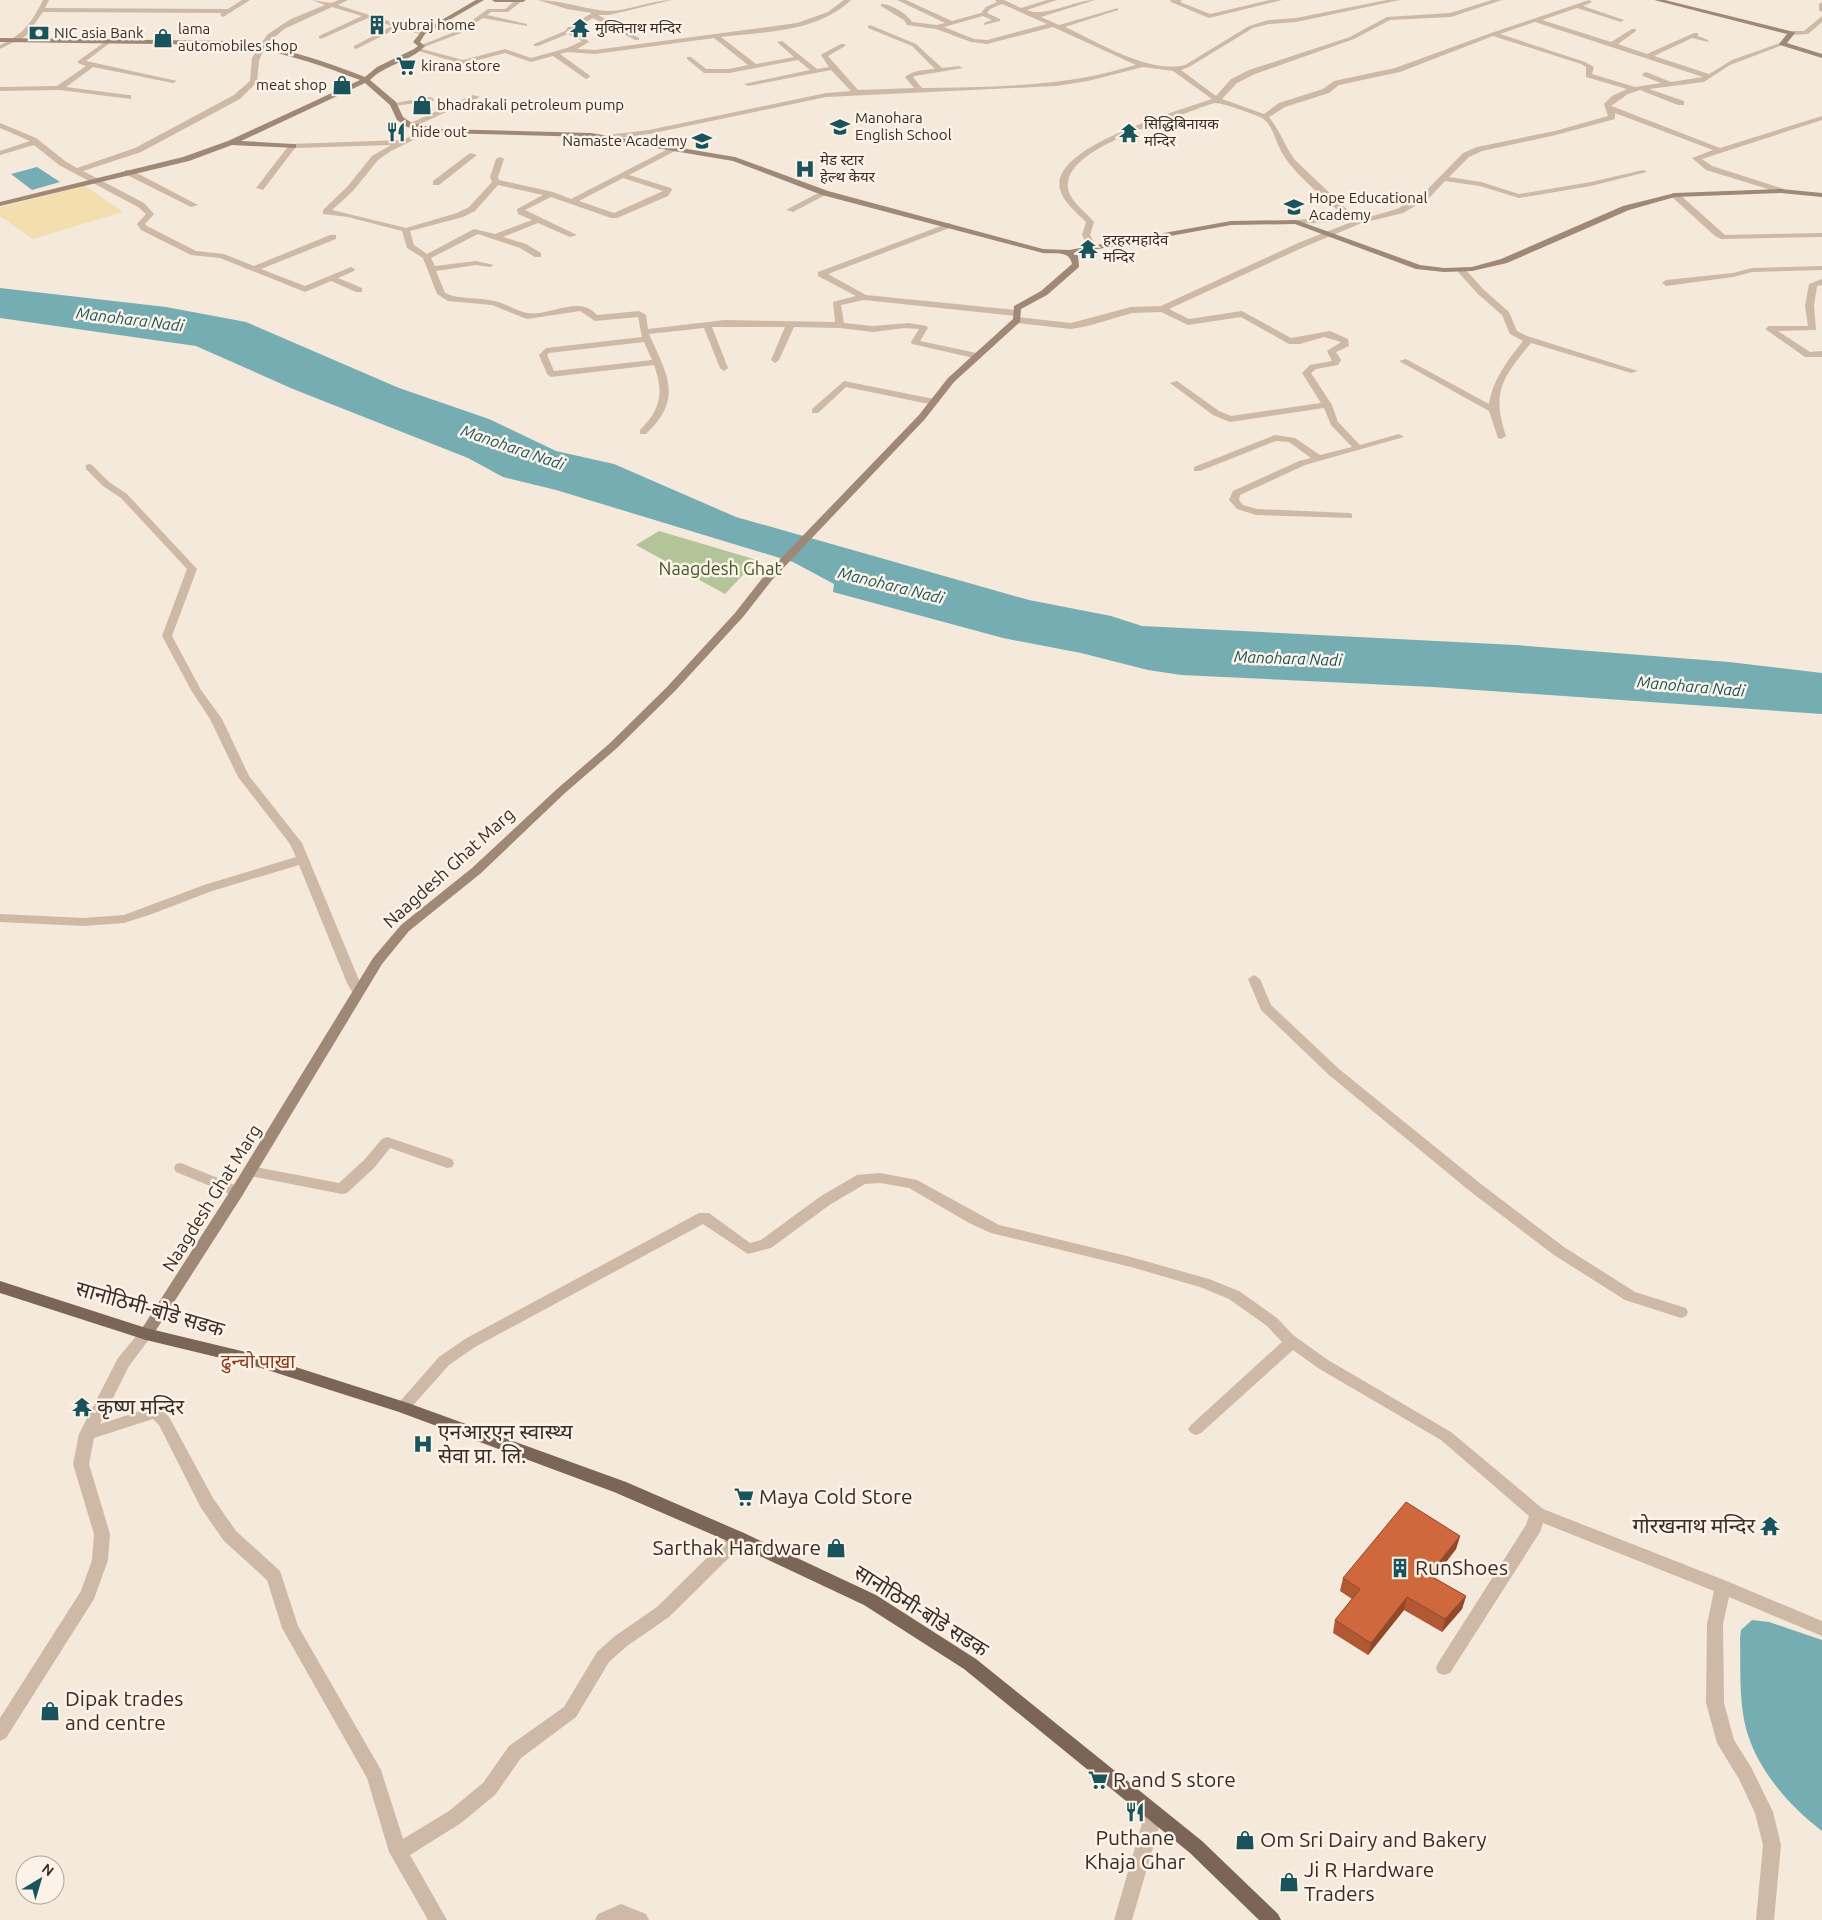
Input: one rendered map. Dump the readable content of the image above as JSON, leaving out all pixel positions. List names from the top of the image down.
{
  "streets": {
    "main road": ["सानोठिमी-बोडे सडक"],
    "street": ["Naagdesh Ghat Marg"]
  },
  "crossings": [
    ["Naagdesh Ghat Marg", "सानोठिमी-बोडे सडक"]
  ],
  "districts": ["ढुन्चो पाखा"],
  "water": ["Manohara Nadi"],
  "parks": ["Naagdesh Ghat"],
  "places": {
    "building": ["yubraj home", "RunShoes"],
    "temple": [
      "मुक्तिनाथ मन्दिर",
      "सिद्धिबिनायक मन्दिर",
      "हरहरमहादेव मन्दिर",
      "कृष्ण मन्दिर",
      "गोरखनाथ मन्दिर"
    ],
    "bank": ["NIC asia Bank"],
    "shop": [
      "lama automobiles shop",
      "meat shop",
      "bhadrakali petroleum pump",
      "Sarthak Hardware",
      "Dipak trades and centre",
      "Om Sri Dairy and Bakery",
      "Ji R Hardware Traders"
    ],
    "supermarket": ["kirana store", "Maya Cold Store", "R and S store"],
    "school or university": ["Manohara English School", "Namaste Academy", "Hope Educational Academy"],
    "restaurant": ["hide out", "Puthane Khaja Ghar"],
    "hospital": ["मेड स्टार हेल्थ केयर", "एनआरएन स्वास्थ्य सेवा प्रा. लि."]
  },
  "north": "top right"
}
